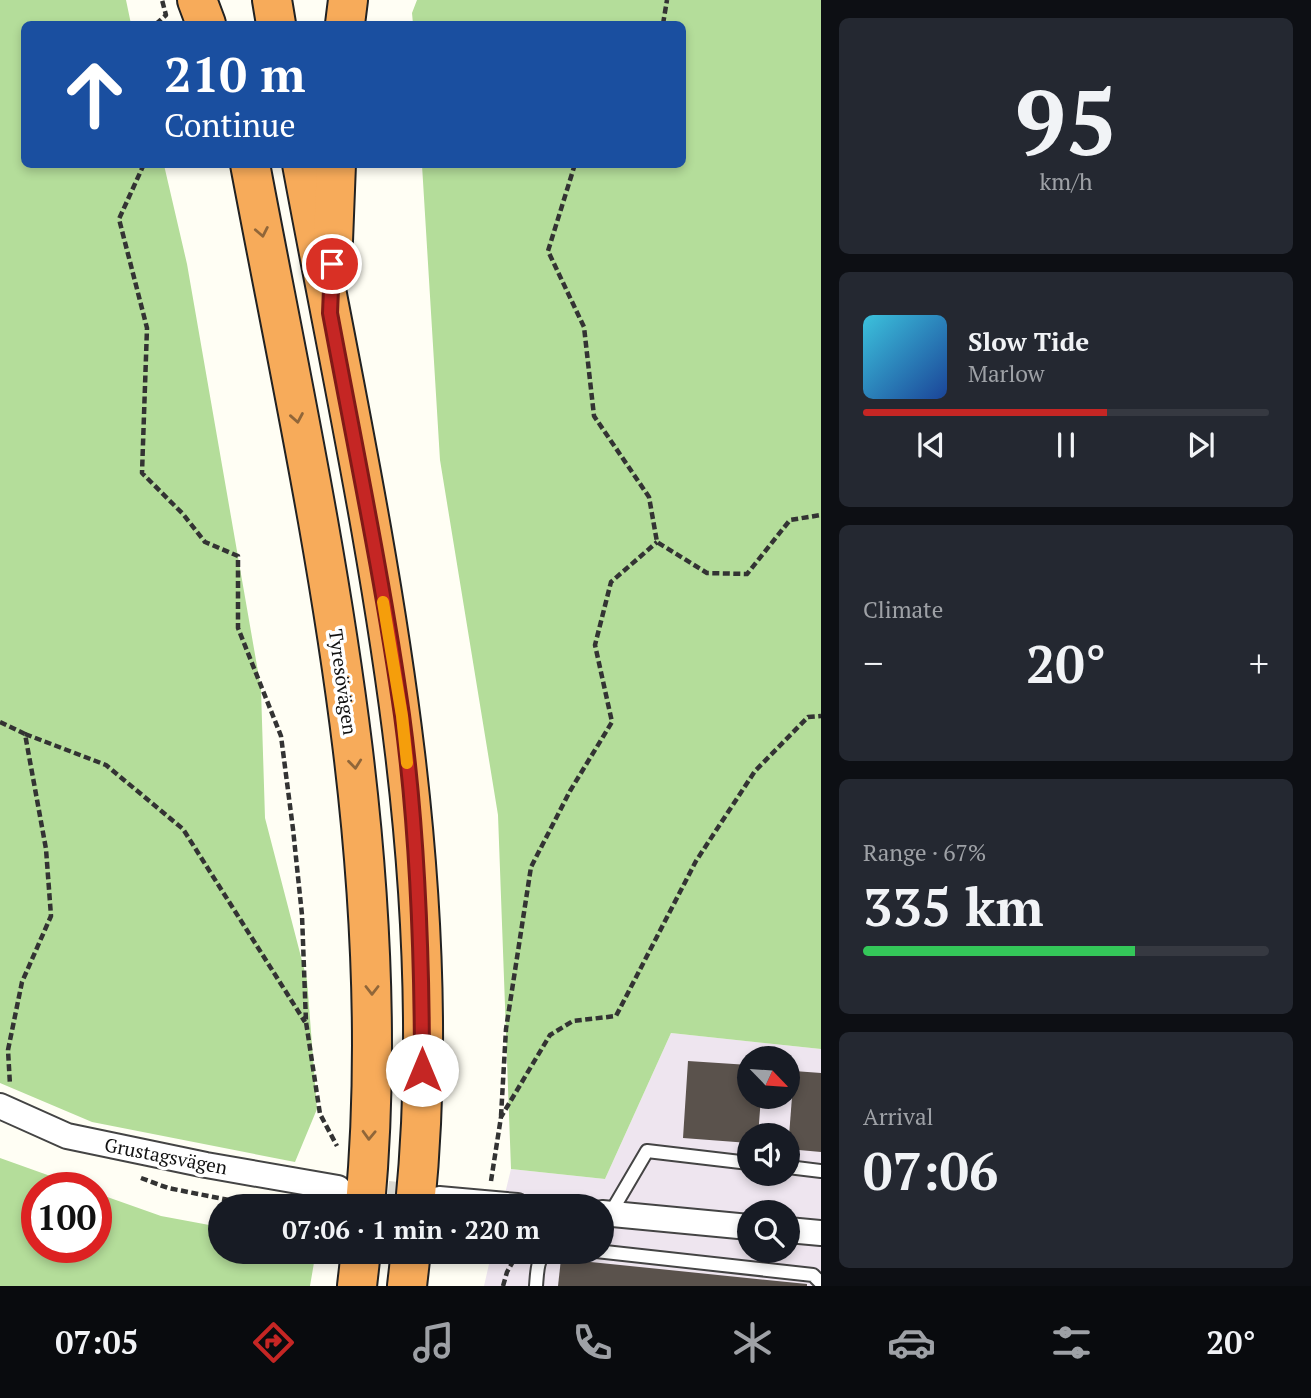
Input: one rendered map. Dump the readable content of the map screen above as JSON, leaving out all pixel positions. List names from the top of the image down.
{
  "streets": {
    "highway": ["Tyresövägen"],
    "street": ["Grustagsvägen"]
  },
  "north": "bottom right",
  "page": {
    "tile": [
      ["95", "km/h"],
      "Climate",
      ["Range · 67%", "335 km"],
      ["Arrival", "07:06"]
    ],
    "turn": ["210 m", "Continue"],
    "song": ["Slow Tide", "Marlow"],
    "heat": ["−", "20°", "+"],
    "limit": "100",
    "trip": "07:06 · 1 min · 220 m",
    "tabs": ["07:05", "20°"]
  }
}
